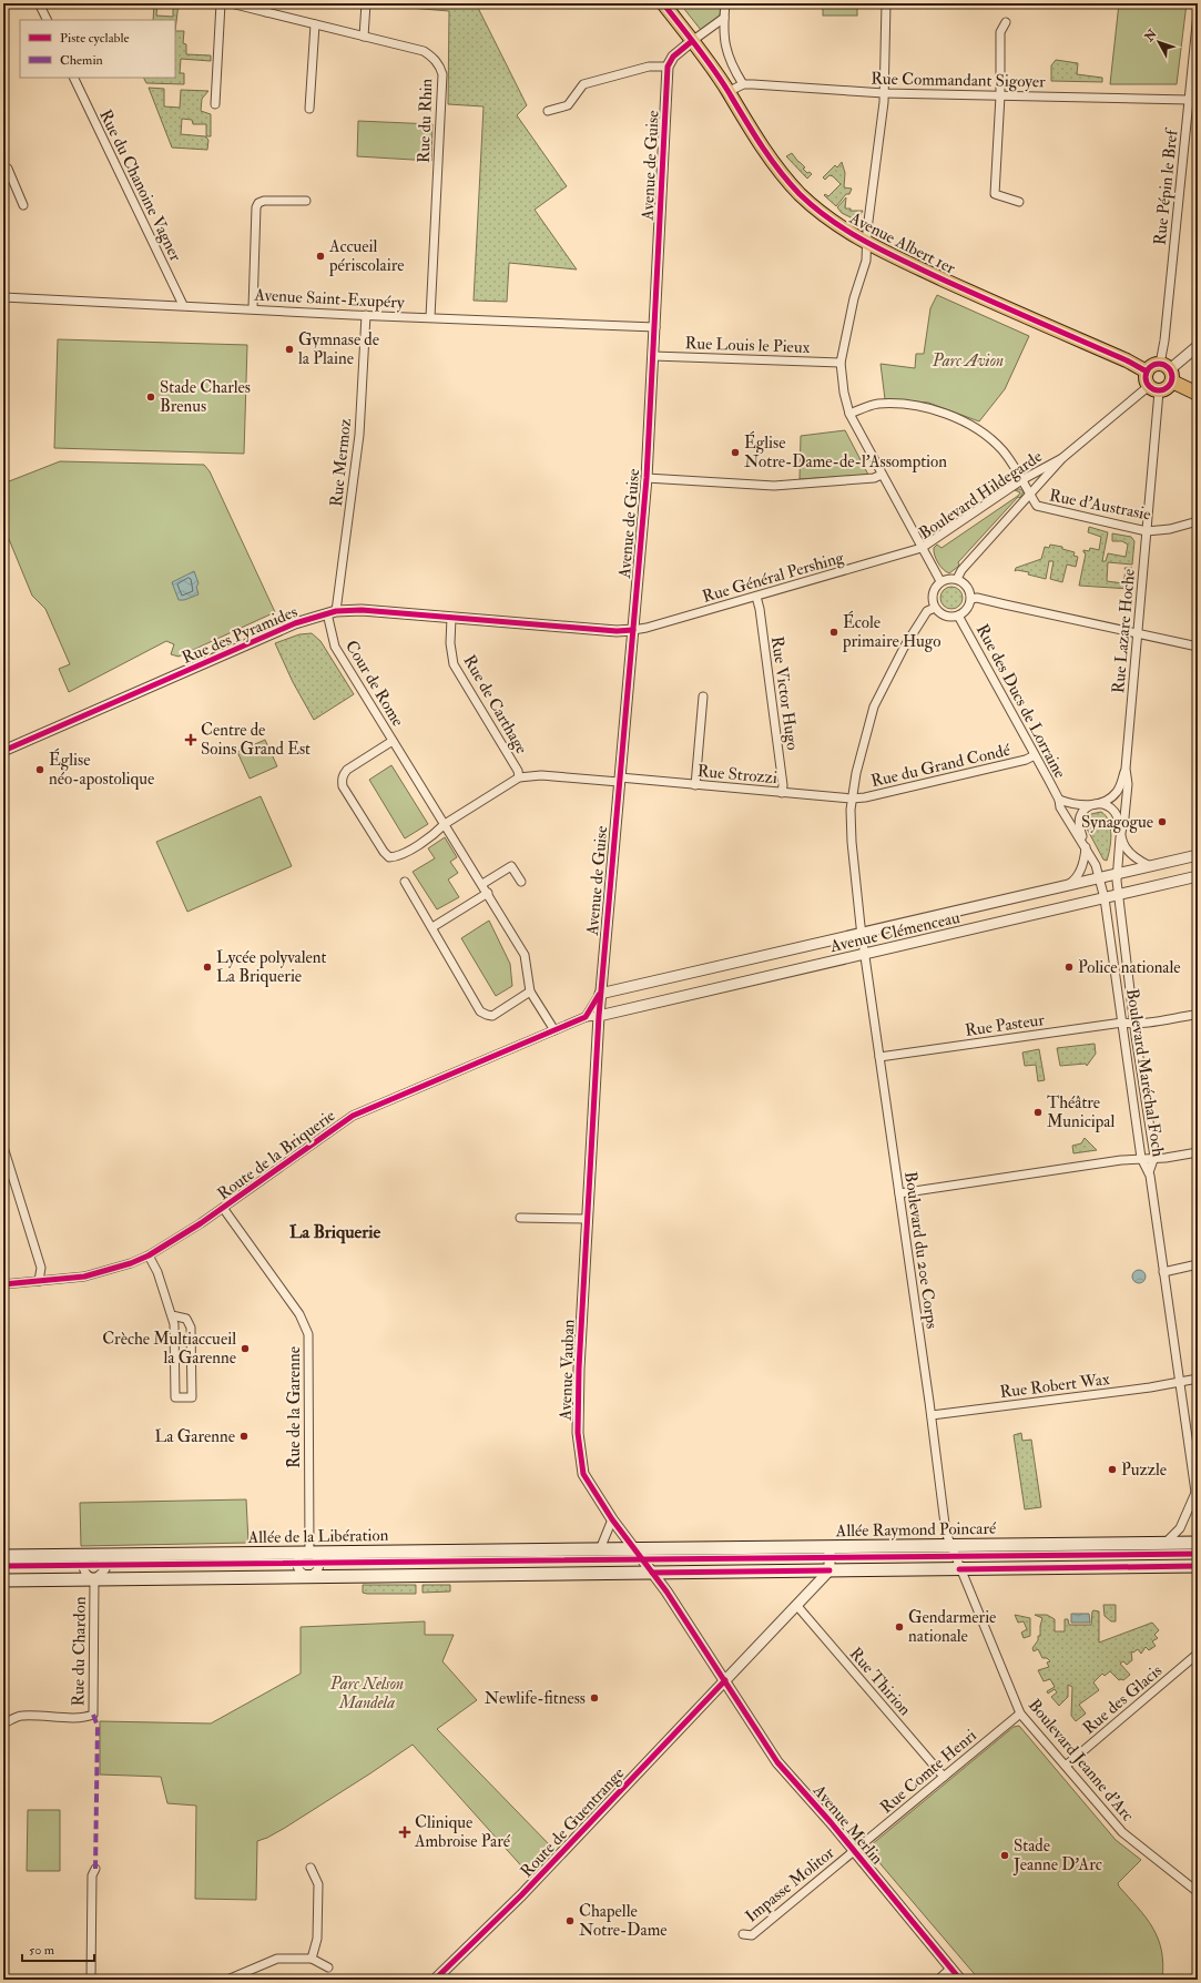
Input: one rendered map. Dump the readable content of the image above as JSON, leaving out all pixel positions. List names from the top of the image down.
{
  "streets": {
    "main road": ["Avenue Albert 1er", "Allée Raymond Poincaré", "Allée de la Libération"],
    "street": [
      "Rue Commandant Sigoyer",
      "Rue du Rhin",
      "Avenue de Guise",
      "Rue du Chanoine Vagner",
      "Rue Pépin le Bref",
      "Avenue Saint-Exupéry",
      "Rue Louis le Pieux",
      "Rue Mermoz",
      "Boulevard Hildegarde",
      "Rue d'Austrasie",
      "Rue Général Pershing",
      "Rue Lazare Hoche",
      "Rue des Pyramides",
      "Cour de Rome",
      "Rue Victor Hugo",
      "Rue des Ducs de Lorraine",
      "Rue de Carthage",
      "Rue du Grand Condé",
      "Rue Strozzi",
      "Avenue Clémenceau",
      "Rue Pasteur",
      "Boulevard Maréchal Foch",
      "Route de la Briquerie",
      "Boulevard du 20e Corps",
      "Avenue Vauban",
      "Rue Robert Wax",
      "Rue de la Garenne",
      "Rue du Chardon",
      "Rue Thirion",
      "Rue des Glacis",
      "Boulevard Jeanne d'Arc",
      "Rue Comte Henri",
      "Route de Guentrange",
      "Avenue Merlin",
      "Impasse Molitor"
    ]
  },
  "crossings": [
    ["Rue Commandant Sigoyer", "Rue Pépin le Bref"],
    ["Rue du Rhin", "Avenue Saint-Exupéry"],
    ["Avenue de Guise", "Avenue Saint-Exupéry"],
    ["Avenue de Guise", "Rue Louis le Pieux"],
    ["Avenue de Guise", "Rue Général Pershing"],
    ["Avenue de Guise", "Rue des Pyramides"],
    ["Avenue de Guise", "Rue Strozzi"],
    ["Avenue de Guise", "Avenue Clémenceau"],
    ["Avenue de Guise", "Route de la Briquerie"],
    ["Avenue de Guise", "Avenue Vauban"],
    ["Rue du Chanoine Vagner", "Avenue Saint-Exupéry"],
    ["Avenue Saint-Exupéry", "Rue Mermoz"],
    ["Rue Mermoz", "Rue des Pyramides"],
    ["Rue Mermoz", "Cour de Rome"],
    ["Boulevard Hildegarde", "Rue d'Austrasie"],
    ["Boulevard Hildegarde", "Rue Général Pershing"],
    ["Boulevard Hildegarde", "Rue Lazare Hoche"],
    ["Boulevard Hildegarde", "Rue des Ducs de Lorraine"],
    ["Rue d'Austrasie", "Rue Lazare Hoche"],
    ["Rue Général Pershing", "Rue des Pyramides"],
    ["Rue Général Pershing", "Rue Victor Hugo"],
    ["Rue Lazare Hoche", "Rue des Ducs de Lorraine"],
    ["Rue Lazare Hoche", "Avenue Clémenceau"],
    ["Rue Lazare Hoche", "Boulevard Maréchal Foch"],
    ["Rue des Pyramides", "Cour de Rome"],
    ["Rue des Pyramides", "Rue de Carthage"],
    ["Cour de Rome", "Route de la Briquerie"],
    ["Rue Victor Hugo", "Rue Strozzi"],
    ["Rue des Ducs de Lorraine", "Rue du Grand Condé"],
    ["Rue des Ducs de Lorraine", "Avenue Clémenceau"],
    ["Rue des Ducs de Lorraine", "Boulevard Maréchal Foch"],
    ["Rue de Carthage", "Rue Strozzi"],
    ["Rue du Grand Condé", "Rue Strozzi"],
    ["Avenue Clémenceau", "Boulevard Maréchal Foch"],
    ["Avenue Clémenceau", "Route de la Briquerie"],
    ["Avenue Clémenceau", "Boulevard du 20e Corps"],
    ["Avenue Clémenceau", "Avenue Vauban"],
    ["Rue Pasteur", "Boulevard Maréchal Foch"],
    ["Rue Pasteur", "Boulevard du 20e Corps"],
    ["Boulevard Maréchal Foch", "Rue Robert Wax"],
    ["Route de la Briquerie", "Avenue Vauban"],
    ["Route de la Briquerie", "Rue de la Garenne"],
    ["Boulevard du 20e Corps", "Rue Robert Wax"],
    ["Boulevard du 20e Corps", "Allée Raymond Poincaré"],
    ["Boulevard du 20e Corps", "Boulevard Jeanne d'Arc"],
    ["Avenue Vauban", "Allée Raymond Poincaré"],
    ["Avenue Vauban", "Allée de la Libération"],
    ["Avenue Vauban", "Route de Guentrange"],
    ["Avenue Vauban", "Avenue Merlin"],
    ["Rue de la Garenne", "Allée de la Libération"],
    ["Allée Raymond Poincaré", "Allée de la Libération"],
    ["Allée de la Libération", "Rue du Chardon"],
    ["Rue Thirion", "Rue Comte Henri"],
    ["Rue Thirion", "Route de Guentrange"],
    ["Rue des Glacis", "Boulevard Jeanne d'Arc"],
    ["Boulevard Jeanne d'Arc", "Rue Comte Henri"],
    ["Rue Comte Henri", "Avenue Merlin"],
    ["Rue Comte Henri", "Impasse Molitor"],
    ["Route de Guentrange", "Avenue Merlin"],
    ["Avenue Merlin", "Impasse Molitor"]
  ],
  "districts": ["La Briquerie"],
  "parks": ["Parc Avion", "Parc Nelson Mandela"],
  "places": {
    "other": [
      "Accueil périscolaire",
      "Gymnase de la Plaine",
      "Stade Charles Brenus",
      "Église Notre-Dame-de-l'Assomption",
      "École primaire Hugo",
      "Église néo-apostolique",
      "Synagogue",
      "Lycée polyvalent La Briquerie",
      "Police nationale",
      "Théâtre Municipal",
      "Crèche Multiaccueil la Garenne",
      "La Garenne",
      "Puzzle",
      "Gendarmerie nationale",
      "Newlife-fitness",
      "Stade Jeanne D'Arc",
      "Chapelle Notre-Dame"
    ],
    "health": ["Centre de Soins Grand Est", "Clinique Ambroise Paré"]
  },
  "legend": ["Piste cyclable", "Chemin"],
  "scale_bar": "50 m",
  "north": "top left"
}
